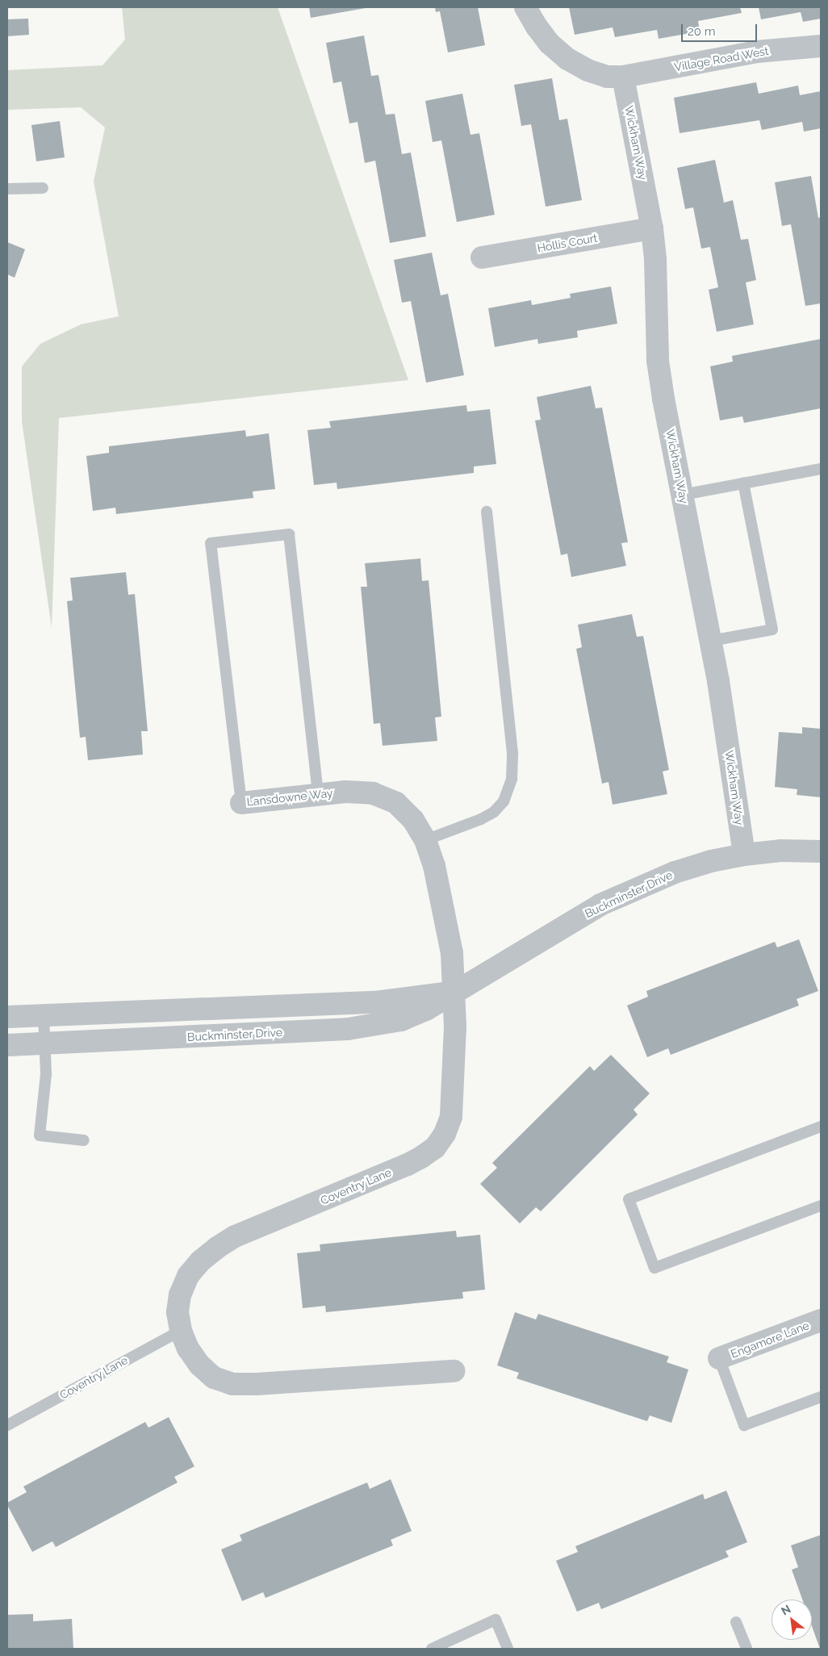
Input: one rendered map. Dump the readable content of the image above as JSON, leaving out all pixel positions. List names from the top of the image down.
{
  "streets": {
    "street": [
      "Village Road West",
      "Wickham Way",
      "Hollis Court",
      "Lansdowne Way",
      "Buckminster Drive",
      "Coventry Lane",
      "Engamore Lane"
    ]
  },
  "crossings": [
    ["Village Road West", "Wickham Way"],
    ["Wickham Way", "Hollis Court"],
    ["Wickham Way", "Buckminster Drive"],
    ["Lansdowne Way", "Buckminster Drive"],
    ["Lansdowne Way", "Coventry Lane"],
    ["Buckminster Drive", "Coventry Lane"]
  ],
  "scale_bar": "20 m",
  "north": "top left"
}
